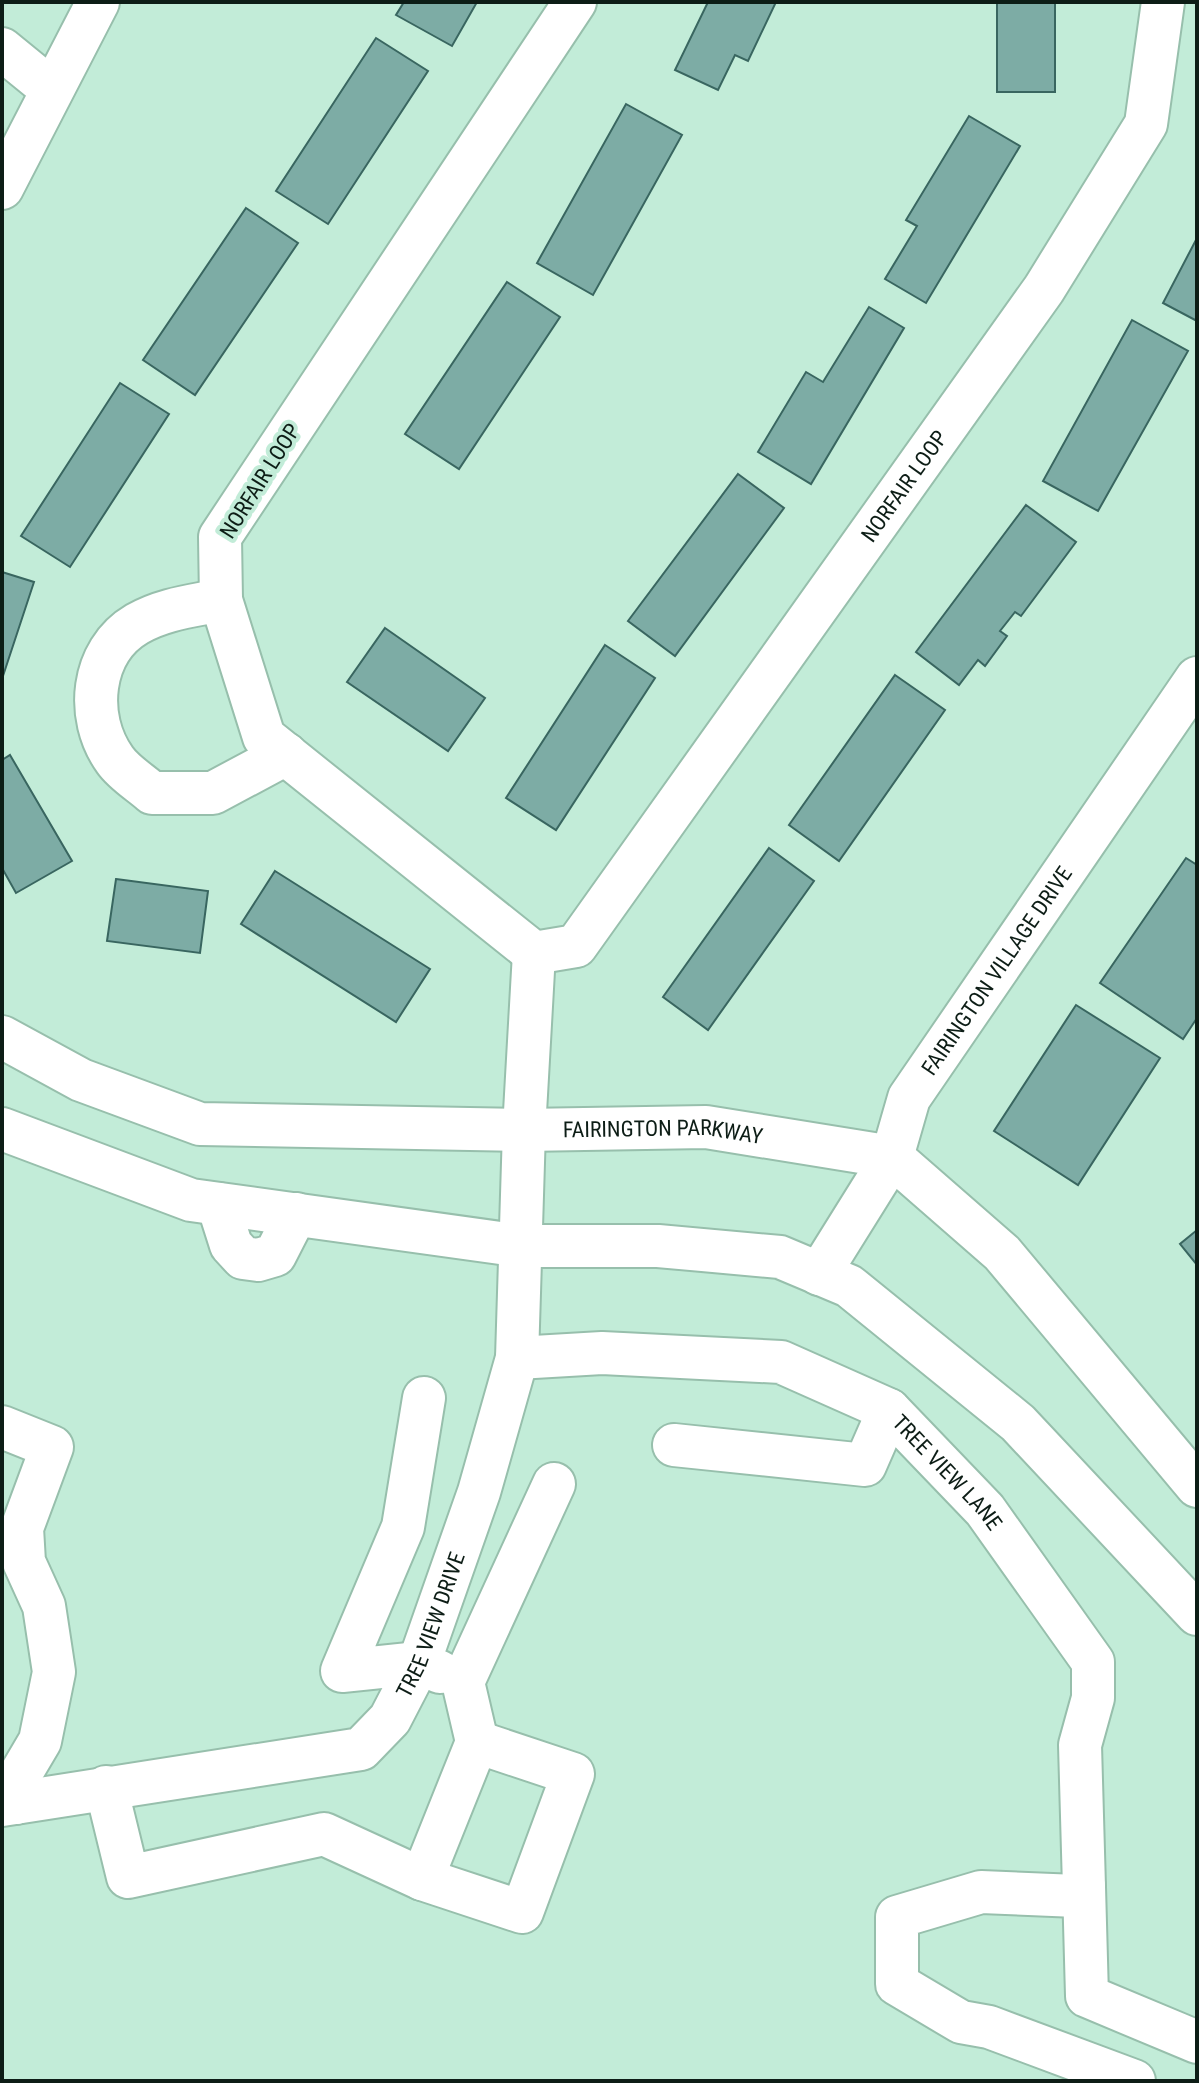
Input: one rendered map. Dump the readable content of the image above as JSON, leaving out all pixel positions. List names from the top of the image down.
{
  "streets": {
    "street": [
      "NORFAIR LOOP",
      "FAIRINGTON VILLAGE DRIVE",
      "FAIRINGTON PARKWAY",
      "TREE VIEW LANE",
      "TREE VIEW DRIVE"
    ]
  },
  "crossings": [
    ["FAIRINGTON VILLAGE DRIVE", "FAIRINGTON PARKWAY"],
    ["FAIRINGTON PARKWAY", "TREE VIEW DRIVE"],
    ["TREE VIEW LANE", "TREE VIEW DRIVE"]
  ]
}
